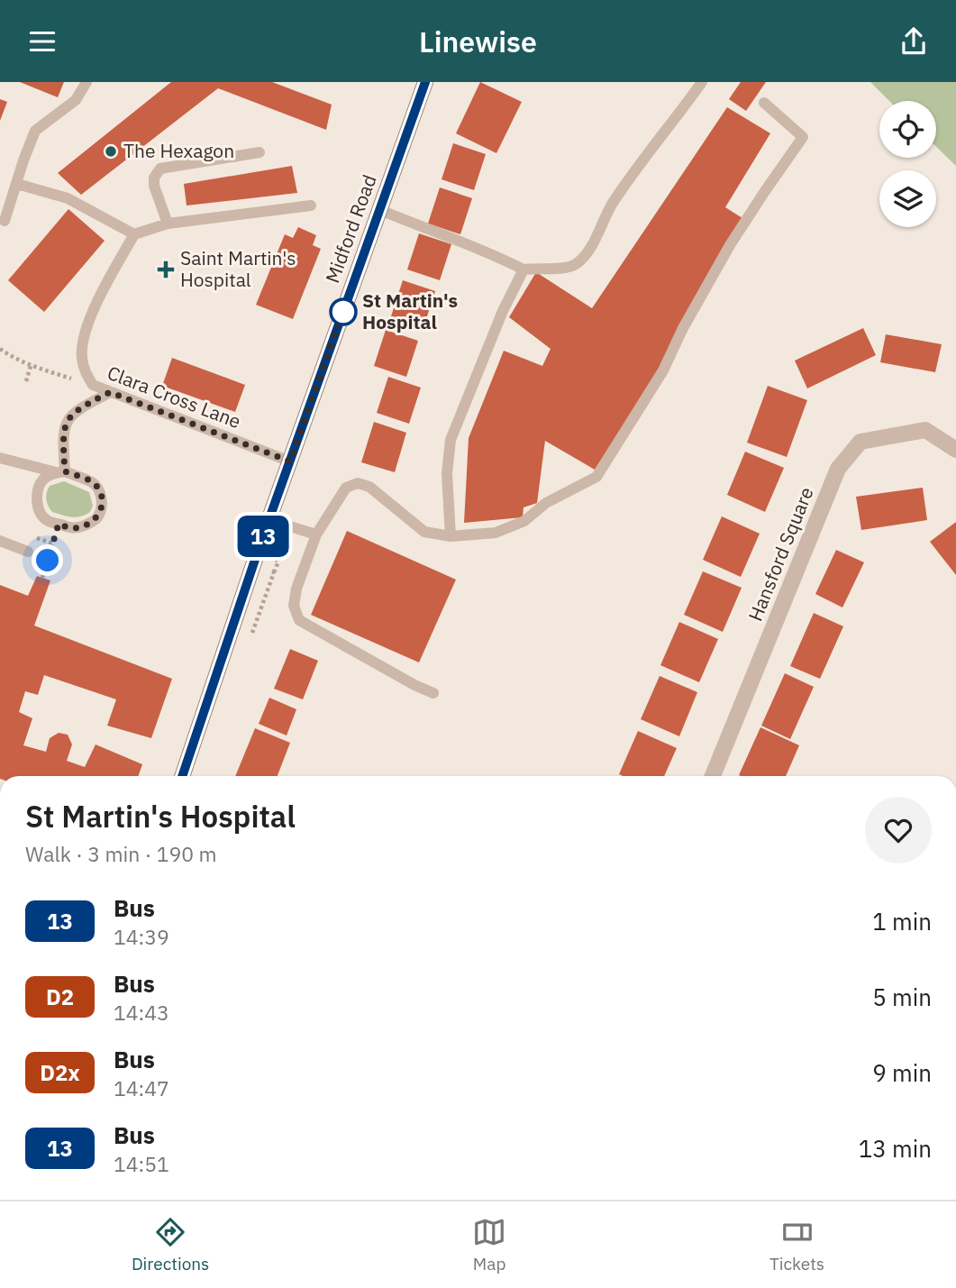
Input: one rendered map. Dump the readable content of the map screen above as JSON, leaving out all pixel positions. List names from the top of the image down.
{
  "streets": {
    "main road": ["Midford Road"],
    "street": ["Hansford Square"],
    "lane": ["Clara Cross Lane"]
  },
  "crossings": [
    ["Midford Road", "Clara Cross Lane"]
  ],
  "places": {
    "other": ["The Hexagon", "St Martin's Hospital"],
    "health": ["Saint Martin's Hospital"]
  },
  "lines": ["bus line 13"],
  "page": {
    "header": "Linewise",
    "on_map": "13",
    "heading": ["St Martin's Hospital", "Walk · 3 min · 190 m"],
    "list": [
      {
        "mark": "13",
        "name": "Bus",
        "note": "14:39",
        "value": "1 min"
      },
      {
        "mark": "D2",
        "name": "Bus",
        "note": "14:43",
        "value": "5 min"
      },
      {
        "mark": "D2x",
        "name": "Bus",
        "note": "14:47",
        "value": "9 min"
      },
      {
        "mark": "13",
        "name": "Bus",
        "note": "14:51",
        "value": "13 min"
      }
    ],
    "tabs": ["Directions", "Map", "Tickets"]
  }
}
